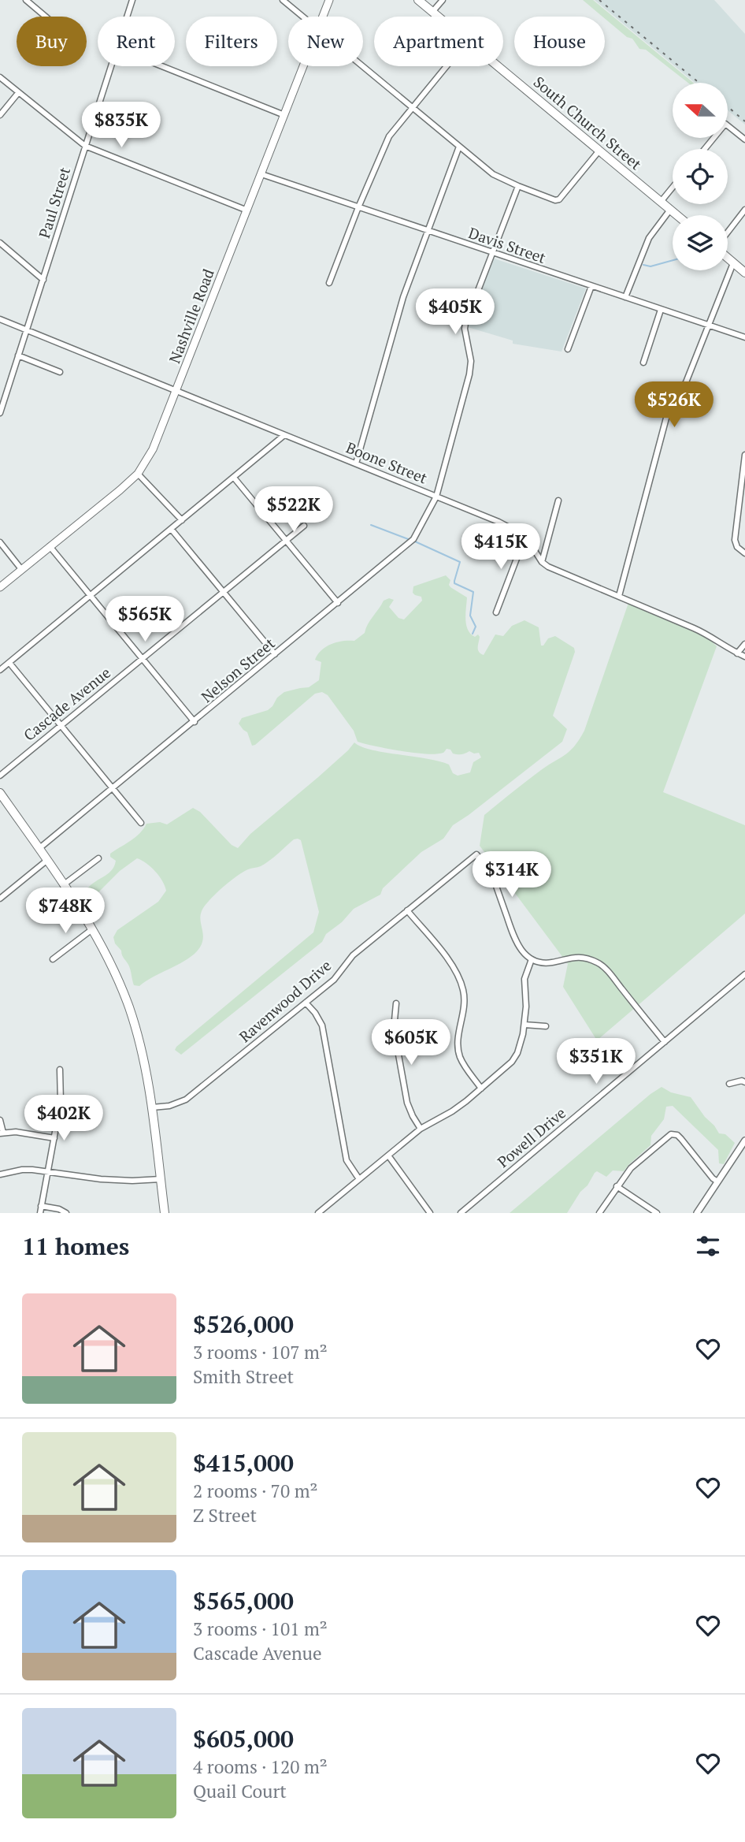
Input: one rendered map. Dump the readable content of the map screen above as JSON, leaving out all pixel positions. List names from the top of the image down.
{
  "streets": {
    "main road": ["South Church Street", "Nashville Road"],
    "street": [
      "Paul Street",
      "Davis Street",
      "Boone Street",
      "Nelson Street",
      "Cascade Avenue",
      "Ravenwood Drive",
      "Powell Drive"
    ]
  },
  "crossings": [
    ["Paul Street", "Boone Street"],
    ["Davis Street", "Nashville Road"],
    ["Davis Street", "Nelson Street"],
    ["Nashville Road", "Boone Street"],
    ["Boone Street", "Nelson Street"]
  ],
  "north": "left",
  "page": {
    "chip": [
      "Buy",
      "Rent",
      "Filters",
      "New",
      "Apartment",
      "House"
    ],
    "price": [
      "$835K",
      "$405K",
      "$526K",
      "$522K",
      "$415K",
      "$565K",
      "$314K",
      "$748K",
      "$605K",
      "$351K",
      "$402K"
    ],
    "heading": "11 homes",
    "list": [
      {
        "name": "$526,000",
        "note": "3 rooms · 107 m² · Smith Street"
      },
      {
        "name": "$415,000",
        "note": "2 rooms · 70 m² · Z Street"
      },
      {
        "name": "$565,000",
        "note": "3 rooms · 101 m² · Cascade Avenue"
      },
      {
        "name": "$605,000",
        "note": "4 rooms · 120 m² · Quail Court"
      }
    ]
  }
}
